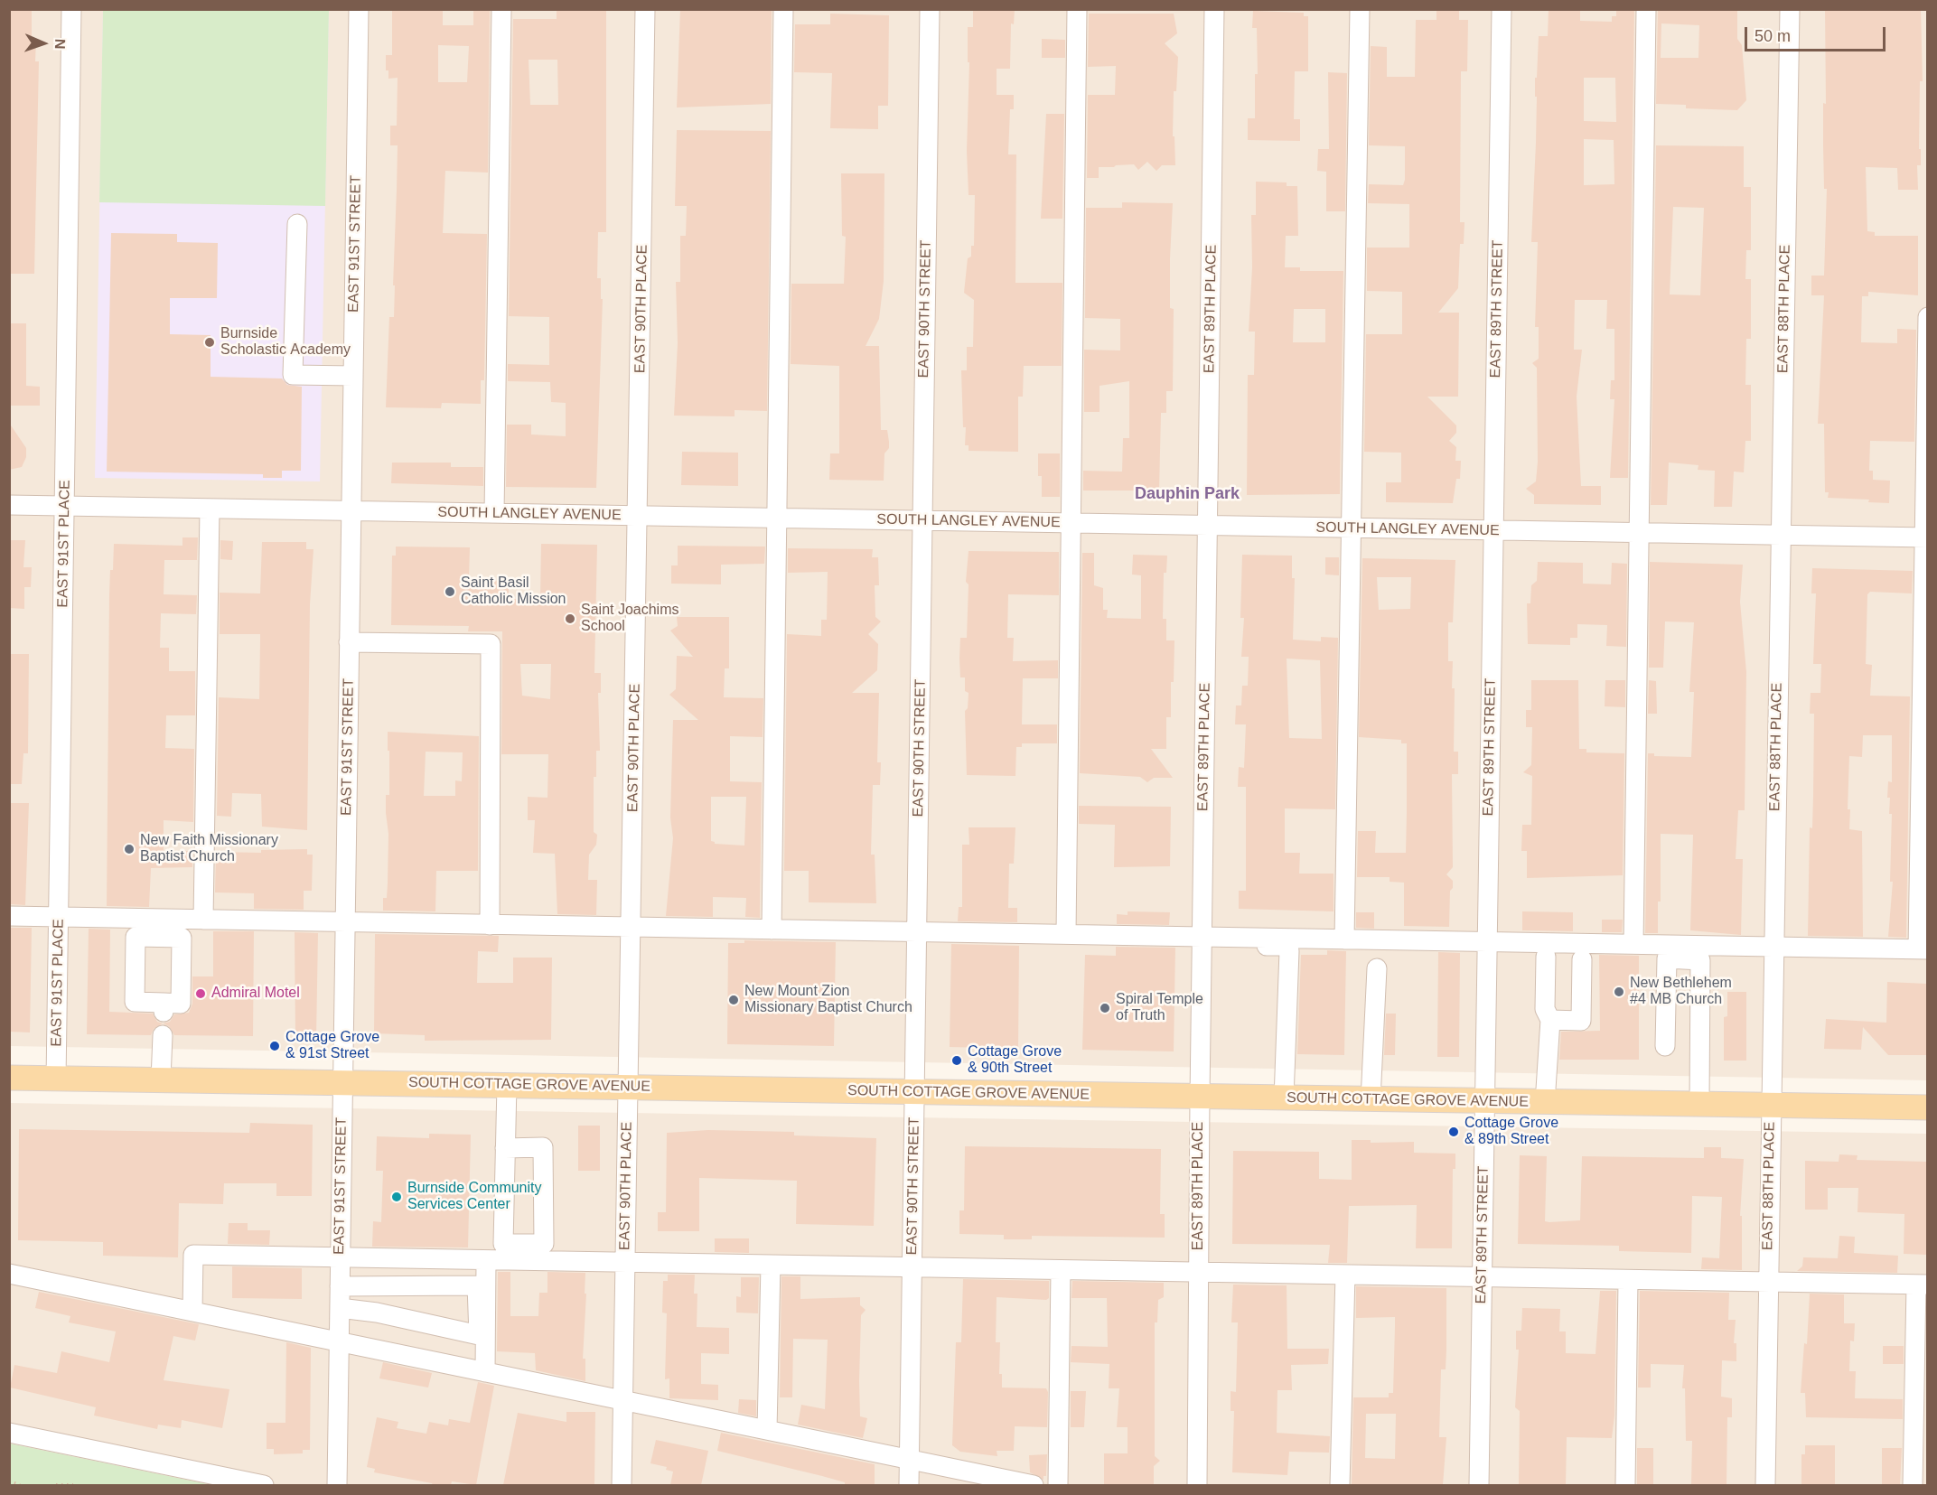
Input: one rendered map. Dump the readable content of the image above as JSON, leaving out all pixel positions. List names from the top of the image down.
{
  "streets": {
    "main road": ["SOUTH COTTAGE GROVE AVENUE"],
    "street": [
      "EAST 91ST STREET",
      "EAST 90TH PLACE",
      "EAST 90TH STREET",
      "EAST 89TH PLACE",
      "EAST 89TH STREET",
      "EAST 88TH PLACE",
      "SOUTH LANGLEY AVENUE",
      "EAST 91ST PLACE"
    ]
  },
  "crossings": [
    ["EAST 91ST STREET", "SOUTH LANGLEY AVENUE"],
    ["EAST 91ST STREET", "SOUTH COTTAGE GROVE AVENUE"],
    ["EAST 90TH PLACE", "SOUTH LANGLEY AVENUE"],
    ["EAST 90TH PLACE", "SOUTH COTTAGE GROVE AVENUE"],
    ["EAST 90TH STREET", "SOUTH LANGLEY AVENUE"],
    ["EAST 90TH STREET", "SOUTH COTTAGE GROVE AVENUE"],
    ["EAST 89TH PLACE", "SOUTH LANGLEY AVENUE"],
    ["EAST 89TH PLACE", "SOUTH COTTAGE GROVE AVENUE"],
    ["EAST 89TH STREET", "SOUTH LANGLEY AVENUE"],
    ["EAST 89TH STREET", "SOUTH COTTAGE GROVE AVENUE"],
    ["EAST 88TH PLACE", "SOUTH LANGLEY AVENUE"],
    ["EAST 88TH PLACE", "SOUTH COTTAGE GROVE AVENUE"],
    ["SOUTH LANGLEY AVENUE", "EAST 91ST PLACE"],
    ["EAST 91ST PLACE", "SOUTH COTTAGE GROVE AVENUE"]
  ],
  "districts": ["Dauphin Park"],
  "places": [
    "Burnside Scholastic Academy",
    "Saint Basil Catholic Mission",
    "Saint Joachims School",
    "New Faith Missionary Baptist Church",
    "New Bethlehem #4 MB Church",
    "Admiral Motel",
    "New Mount Zion Missionary Baptist Church",
    "Spiral Temple of Truth",
    "Cottage Grove & 91st Street",
    "Cottage Grove & 90th Street",
    "Cottage Grove & 89th Street",
    "Burnside Community Services Center"
  ],
  "scale_bar": "50 m",
  "north": "right"
}
